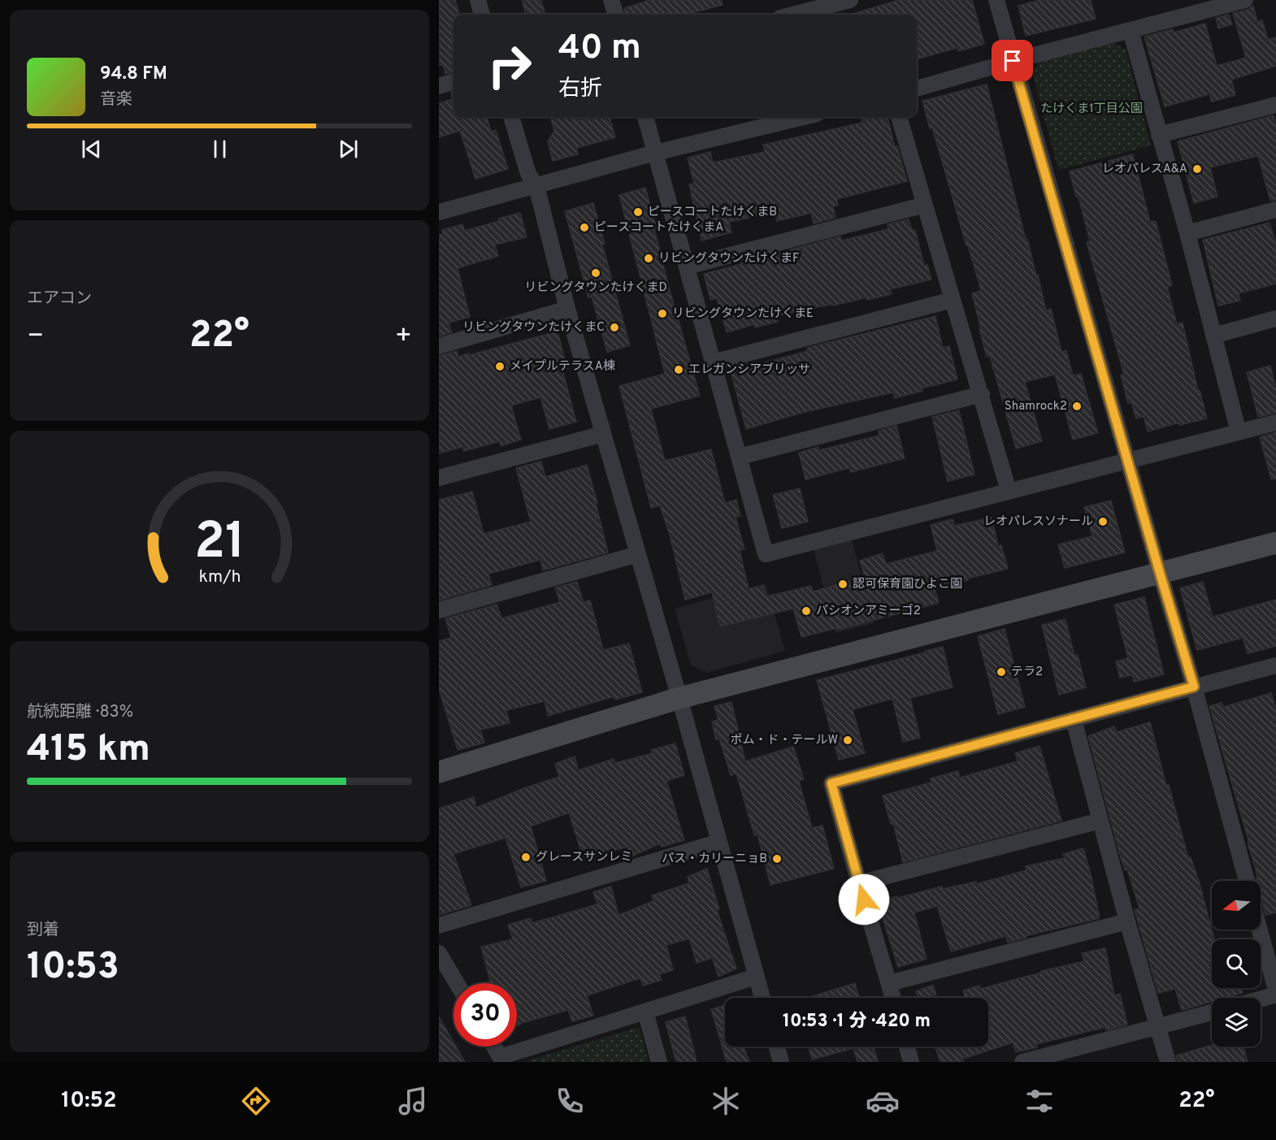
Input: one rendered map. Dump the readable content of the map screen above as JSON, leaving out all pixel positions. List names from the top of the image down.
{
  "parks": ["たけくま1丁目公園"],
  "places": [
    "レオパレスA&A",
    "ピースコートたけくまB",
    "ピースコートたけくまA",
    "リビングタウンたけくまF",
    "リビングタウンたけくまD",
    "リビングタウンたけくまE",
    "リビングタウンたけくまC",
    "メイプルテラスA棟",
    "エレガンシアブリッサ",
    "Shamrock2",
    "レオパレスソナール",
    "認可保育園ひよこ園",
    "パシオンアミーゴ2",
    "テラ2",
    "ポム・ド・テールW",
    "グレースサンレミ",
    "パス・カリーニョB"
  ],
  "north": "left",
  "page": {
    "turn": ["40 m", "右折"],
    "song": ["94.8 FM", "音楽"],
    "tile": [
      "エアコン",
      ["航続距離 · 83%", "415 km"],
      ["到着", "10:53"]
    ],
    "heat": ["−", "22°", "+"],
    "limit": "30",
    "trip": "10:53 · 1 分 · 420 m",
    "tabs": ["10:52", "22°"],
    "gauge": ["21", "km/h"]
  }
}
